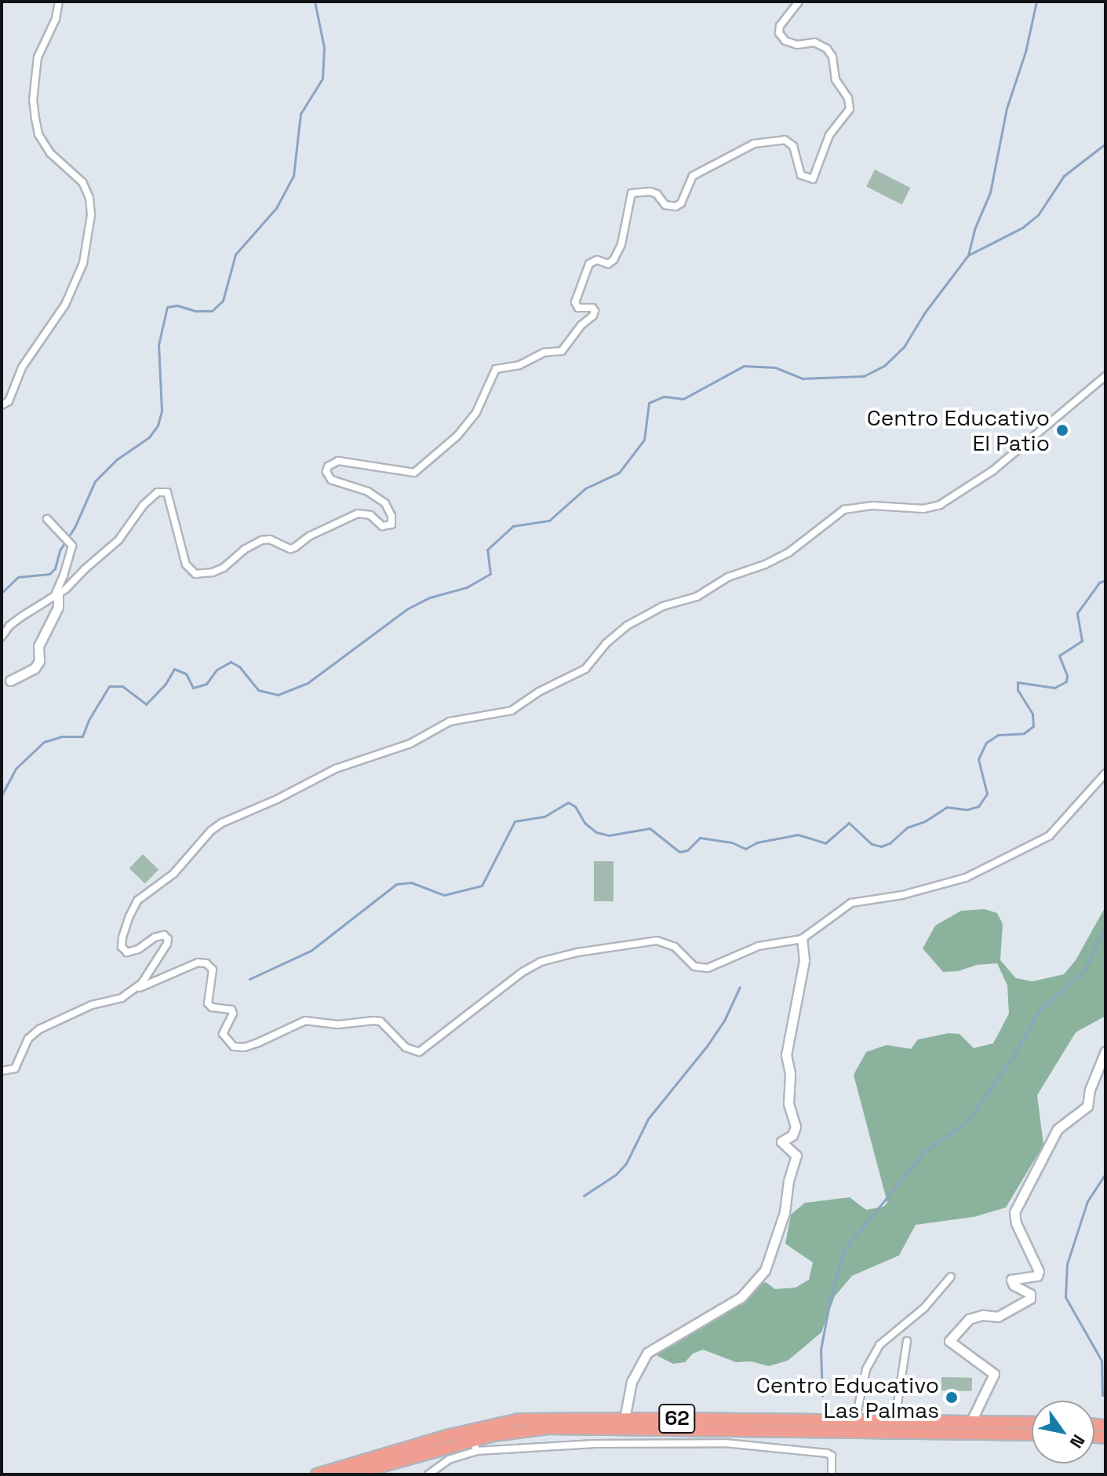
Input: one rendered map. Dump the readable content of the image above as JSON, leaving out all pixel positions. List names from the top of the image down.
{
  "streets": {
    "highway": ["62"]
  },
  "places": ["Centro Educativo El Patio", "Centro Educativo Las Palmas"],
  "north": "bottom right"
}
